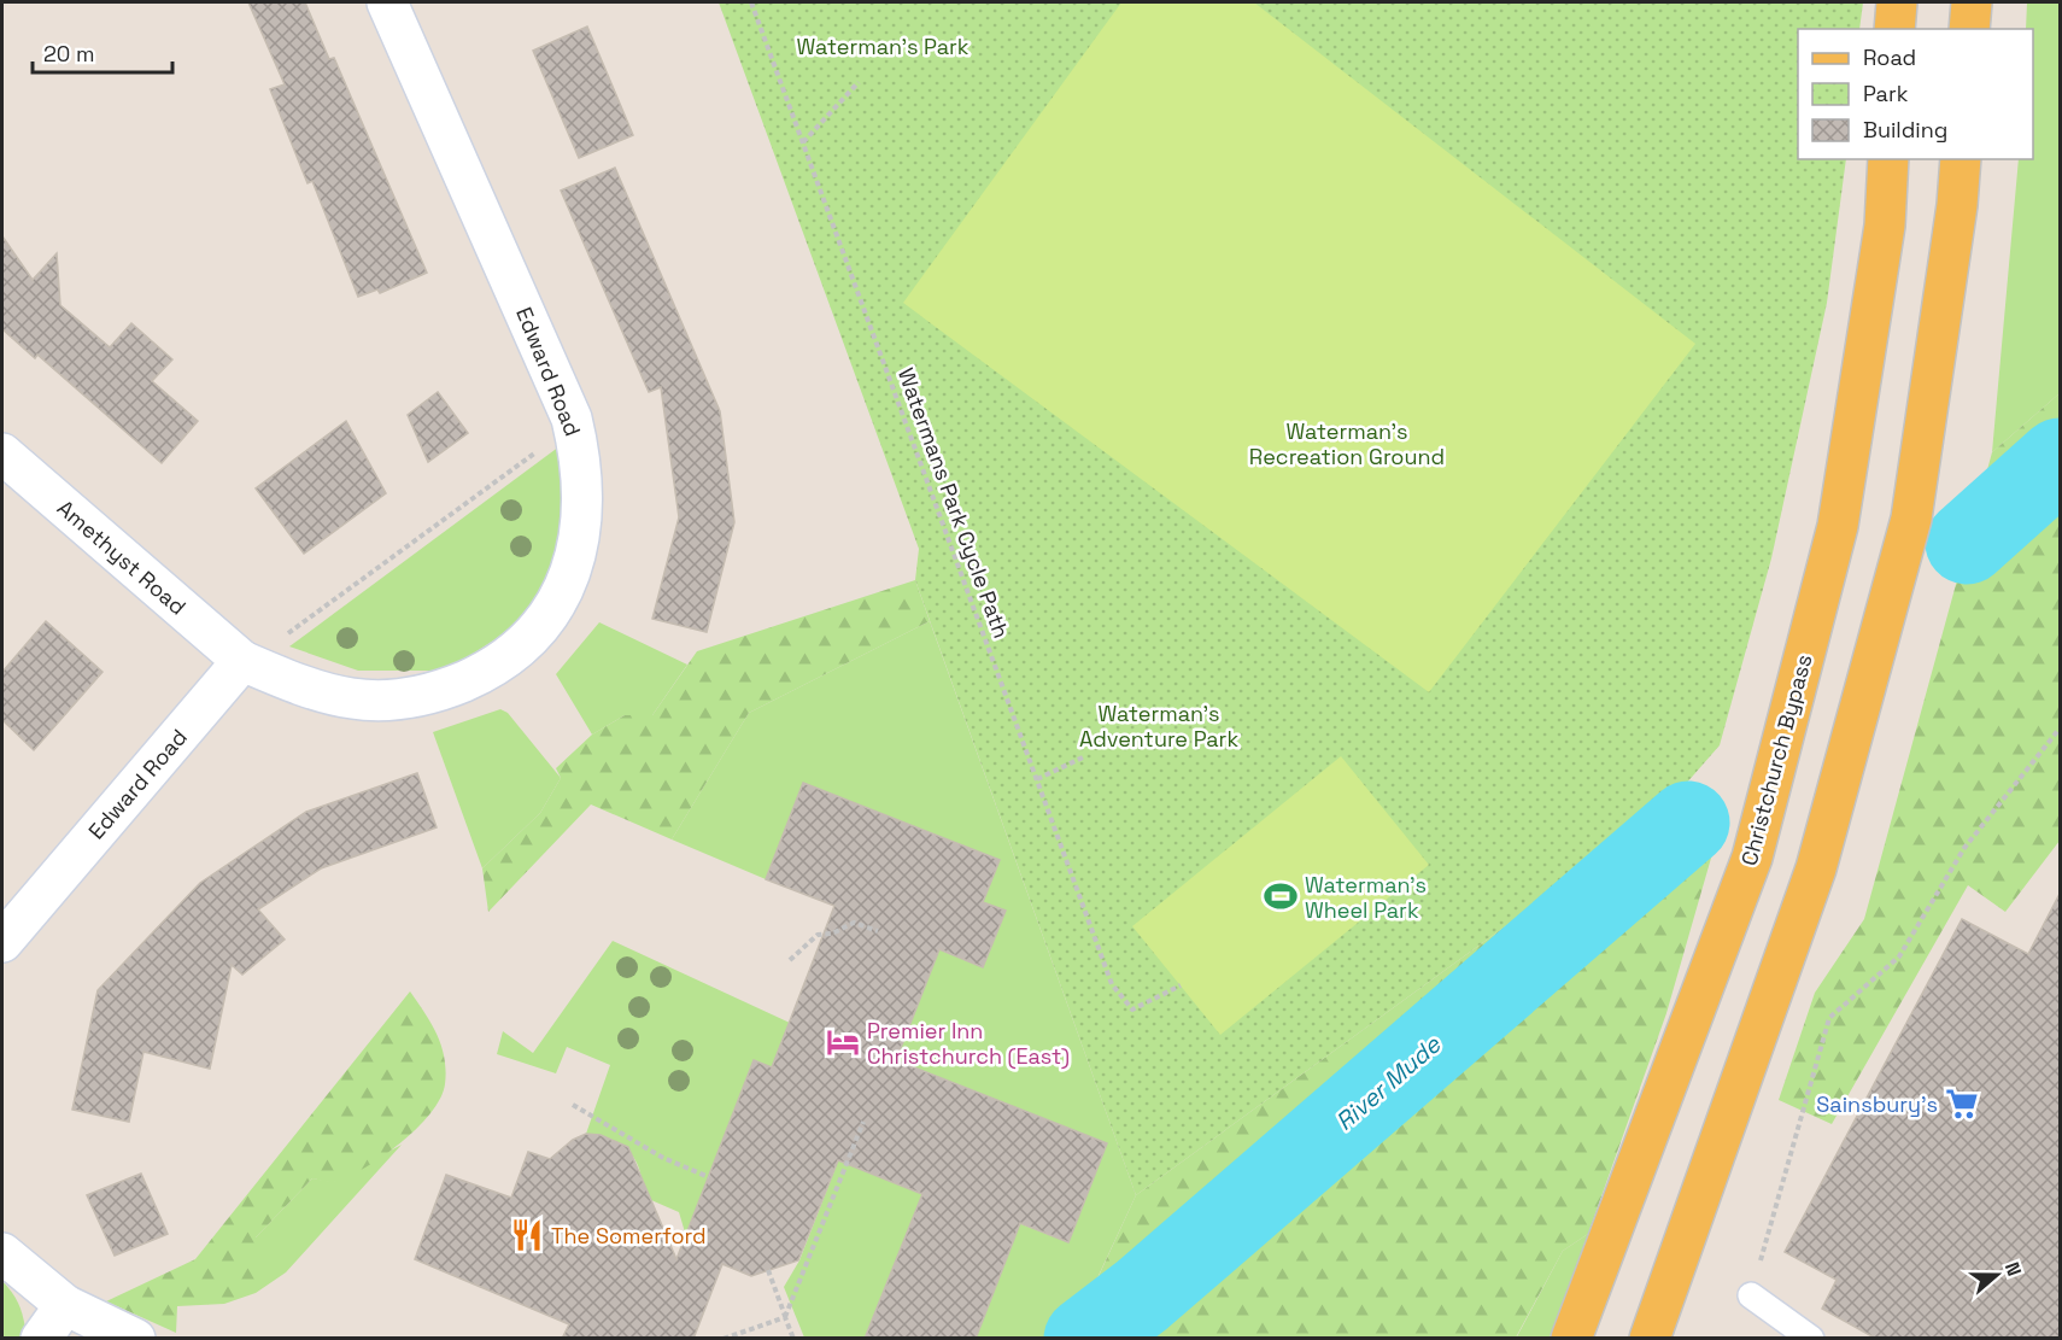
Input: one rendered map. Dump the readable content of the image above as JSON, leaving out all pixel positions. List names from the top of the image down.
{
  "streets": {
    "main road": ["Christchurch Bypass"],
    "street": ["Edward Road", "Amethyst Road"],
    "path": ["Watermans Park Cycle Path"]
  },
  "crossings": [
    ["Edward Road", "Amethyst Road"]
  ],
  "water": ["River Mude"],
  "parks": ["Waterman’s Park", "Waterman’s Recreation Ground", "Waterman’s Adventure Park"],
  "places": {
    "sports": ["Waterman’s Wheel Park"],
    "hotel": ["Premier Inn Christchurch (East)"],
    "supermarket": ["Sainsbury's"],
    "restaurant": ["The Somerford"]
  },
  "legend": ["Road", "Park", "Building"],
  "scale_bar": "20 m",
  "north": "right"
}
